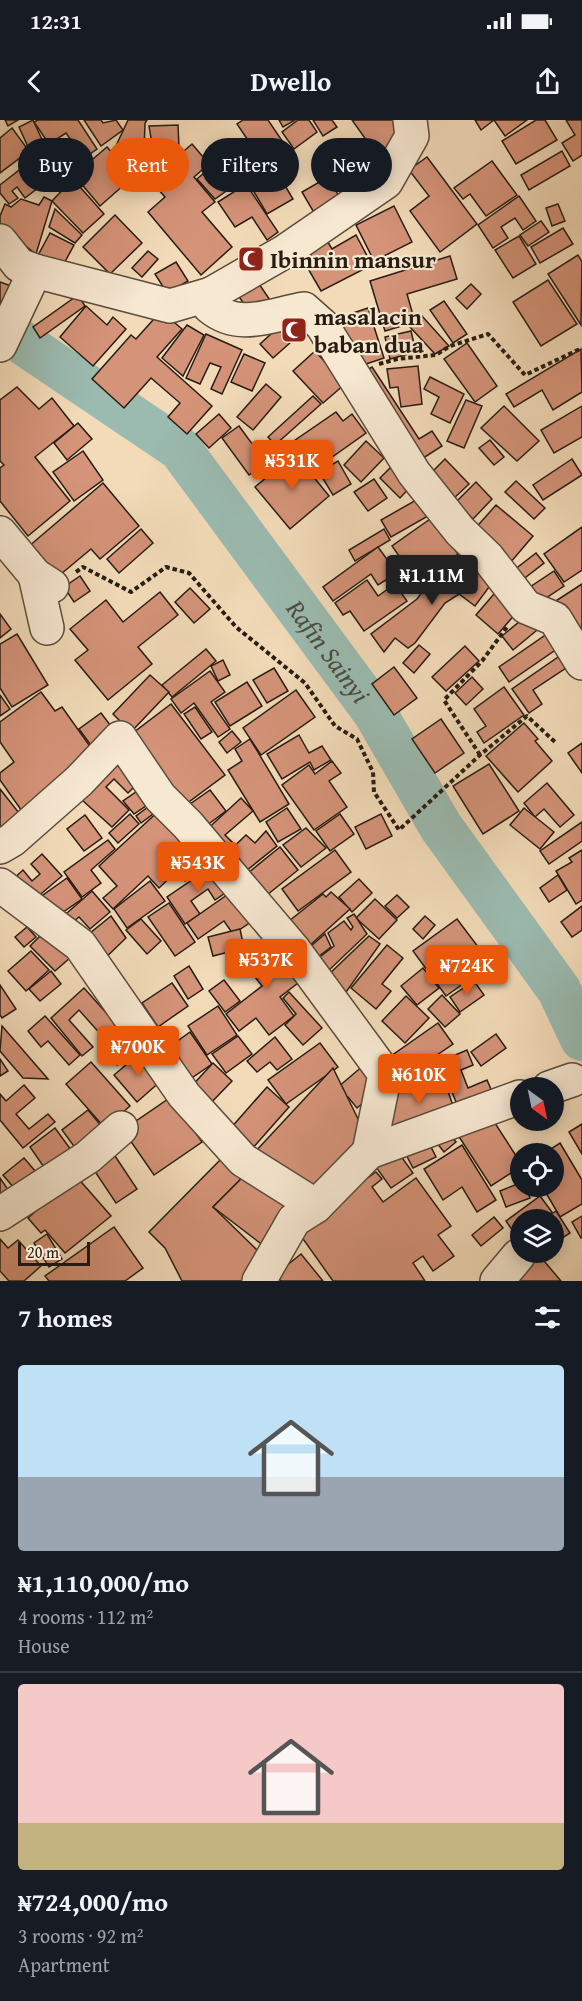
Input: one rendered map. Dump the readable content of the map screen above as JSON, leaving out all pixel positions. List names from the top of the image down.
{
  "water": ["Rafin Sainyi"],
  "places": {
    "mosque": ["Ibinnin mansur", "masalacin baban dua"]
  },
  "scale_bar": "20 m",
  "north": "bottom right",
  "page": {
    "status": "12:31",
    "header": "Dwello",
    "chip": [
      "Buy",
      "Rent",
      "Filters",
      "New"
    ],
    "price": [
      "₦531K",
      "₦1.11M",
      "₦543K",
      "₦537K",
      "₦724K",
      "₦700K",
      "₦610K"
    ],
    "scale": "20 m",
    "heading": "7 homes",
    "list": [
      {
        "name": "₦1,110,000/mo",
        "note": "4 rooms · 112 m² · House"
      },
      {
        "name": "₦724,000/mo",
        "note": "3 rooms · 92 m² · Apartment"
      }
    ]
  }
}
